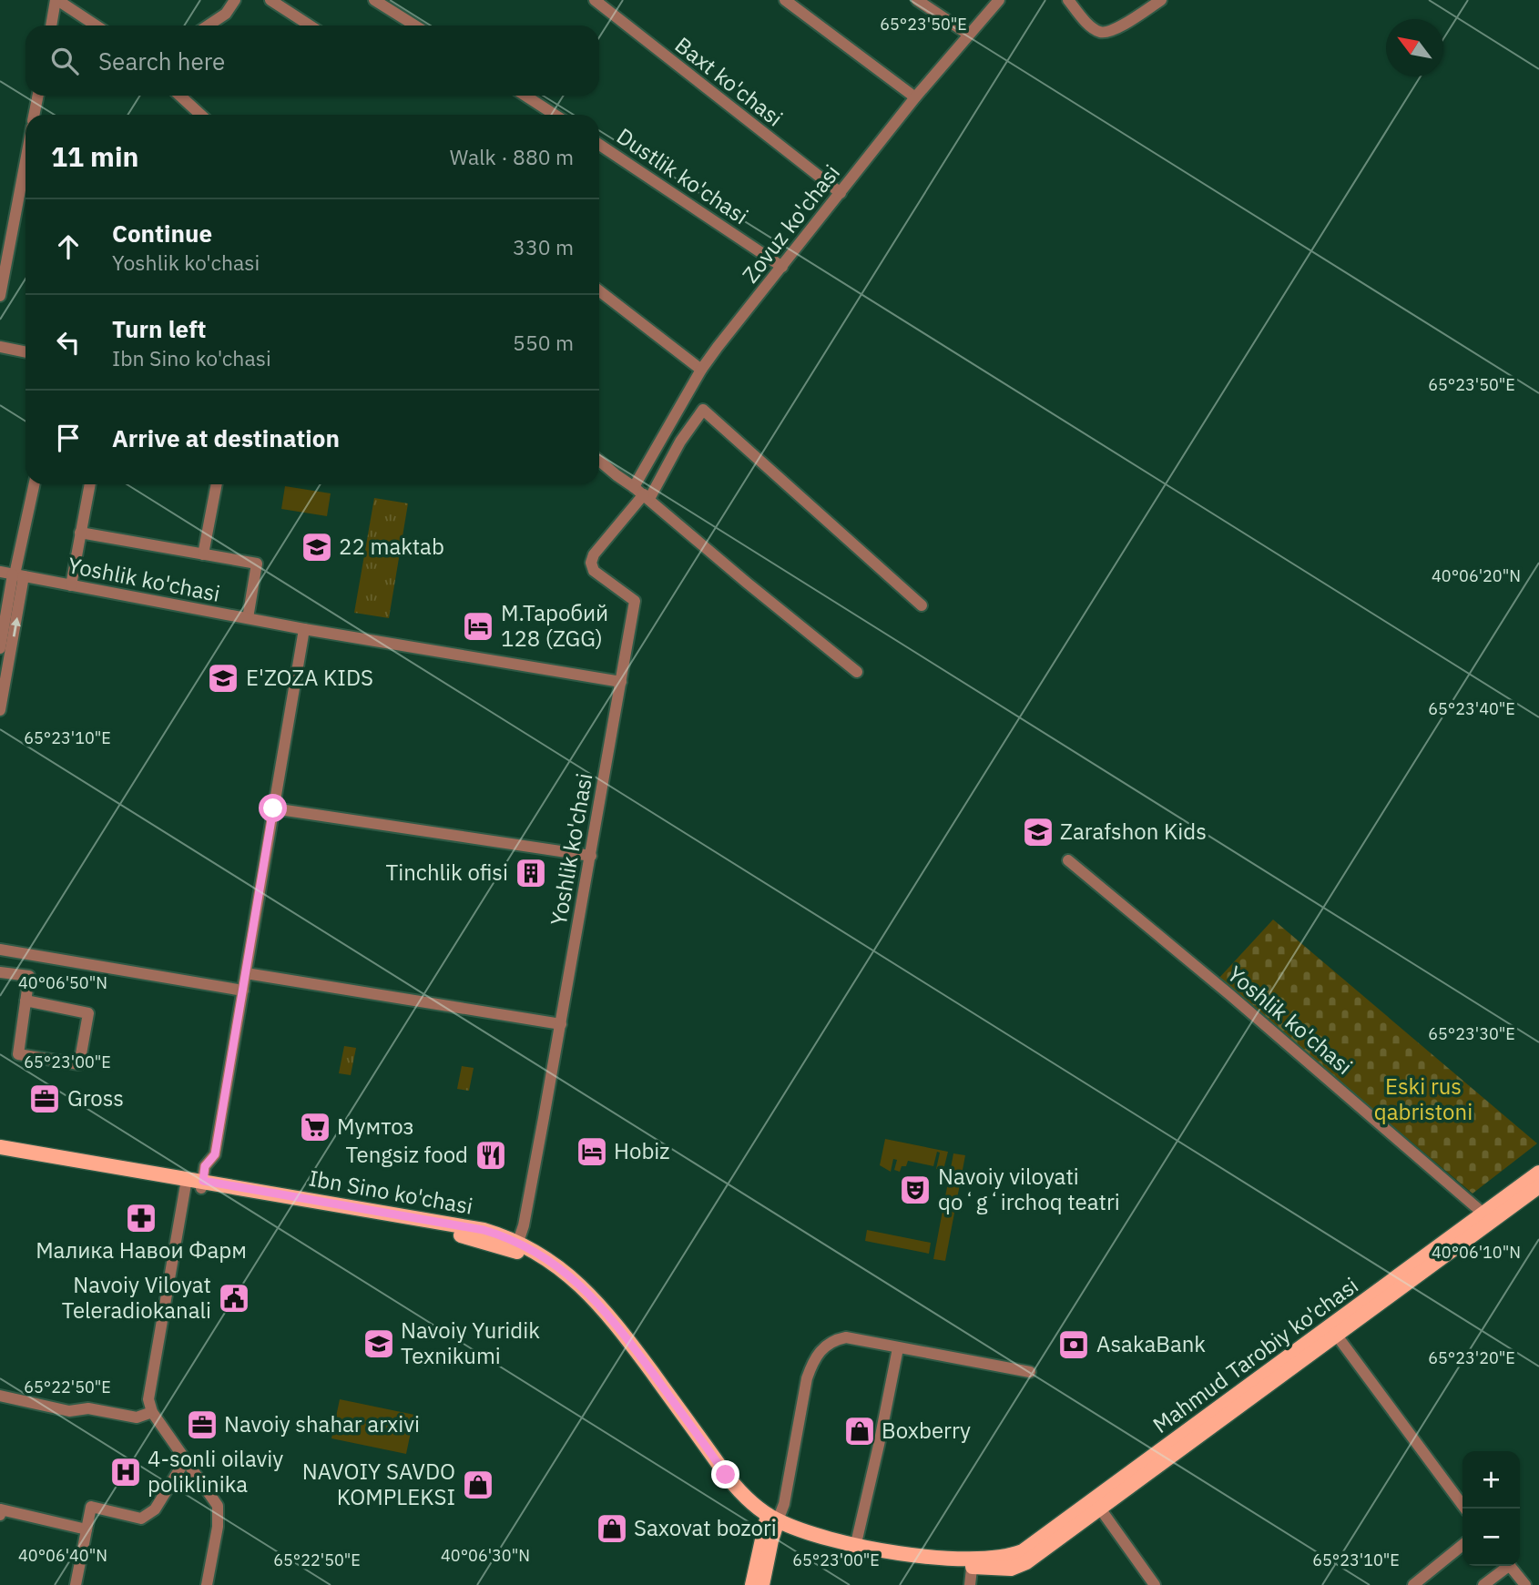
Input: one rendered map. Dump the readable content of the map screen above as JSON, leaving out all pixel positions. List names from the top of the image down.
{
  "streets": {
    "main road": ["Mahmud Tarobiy ko'chasi"],
    "street": [
      "Baxt ko'chasi",
      "Dustlik ko'chasi",
      "Zovuz ko'chasi",
      "Yoshlik ko'chasi"
    ]
  },
  "crossings": [
    ["Baxt ko'chasi", "Zovuz ko'chasi"],
    ["Dustlik ko'chasi", "Zovuz ko'chasi"],
    ["Zovuz ko'chasi", "Yoshlik ko'chasi"],
    ["Yoshlik ko'chasi", "Mahmud Tarobiy ko'chasi"]
  ],
  "parks": ["Eski rus qabristoni"],
  "places": {
    "school or university": [
      "22 maktab",
      "E'ZOZA KIDS",
      "Zarafshon Kids",
      "Navoiy Yuridik Texnikumi"
    ],
    "hotel": ["М.Таробий 128 (ZGG)", "Hobiz"],
    "building": ["Tinchlik ofisi"],
    "office": ["Gross", "Navoiy shahar arxivi"],
    "supermarket": ["Мумтоз"],
    "restaurant": ["Tengsiz food"],
    "theatre": ["Navoiy viloyati qoʻgʻirchoq teatri"],
    "pharmacy": ["Малика Навои Фарм"],
    "public building": ["Navoiy Viloyat Teleradiokanali"],
    "bank": ["AsakaBank"],
    "shop": ["Boxberry", "NAVOIY SAVDO KOMPLEKSI", "Saxovat bozori"],
    "hospital": ["4-sonli oilaviy poliklinika"]
  },
  "north": "top left",
  "page": {
    "search": "Search here",
    "heading": ["11 min", "Walk · 880 m"],
    "list": [
      ["Continue", "Yoshlik ko'chasi", "330 m"],
      ["Turn left", "Ibn Sino ko'chasi", "550 m"],
      "Arrive at destination"
    ],
    "map_buttons": ["+", "−"]
  },
  "coordinates": [
    "65°23'50\"E",
    "40°06'20\"N",
    "65°23'40\"E",
    "65°23'10\"E",
    "40°06'50\"N",
    "65°23'30\"E",
    "65°23'00\"E",
    "40°06'10\"N",
    "65°23'20\"E",
    "65°22'50\"E",
    "40°06'40\"N",
    "40°06'30\"N"
  ]
}
